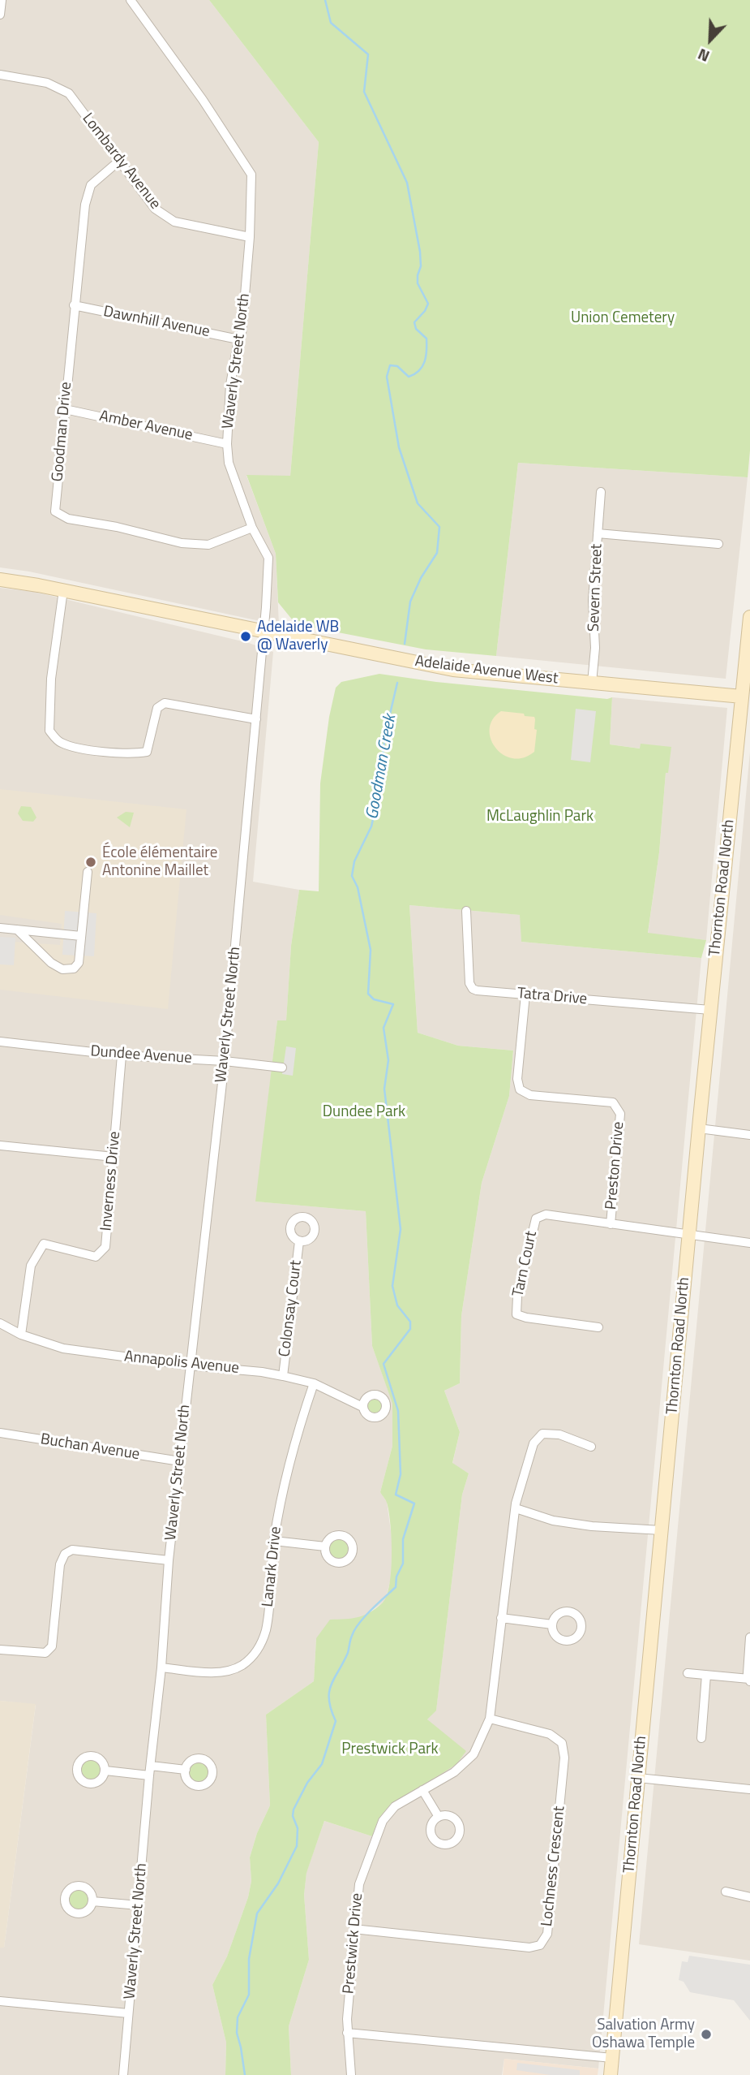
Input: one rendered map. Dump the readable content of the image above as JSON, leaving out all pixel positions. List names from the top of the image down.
{
  "streets": {
    "main road": ["Adelaide Avenue West", "Thornton Road North"],
    "street": [
      "Lombardy Avenue",
      "Dawnhill Avenue",
      "Waverly Street North",
      "Amber Avenue",
      "Goodman Drive",
      "Severn Street",
      "Tatra Drive",
      "Dundee Avenue",
      "Preston Drive",
      "Inverness Drive",
      "Tarn Court",
      "Colonsay Court",
      "Annapolis Avenue",
      "Buchan Avenue",
      "Lanark Drive",
      "Lochness Crescent",
      "Prestwick Drive"
    ]
  },
  "crossings": [
    ["Lombardy Avenue", "Waverly Street North"],
    ["Lombardy Avenue", "Goodman Drive"],
    ["Dawnhill Avenue", "Waverly Street North"],
    ["Dawnhill Avenue", "Goodman Drive"],
    ["Waverly Street North", "Amber Avenue"],
    ["Waverly Street North", "Goodman Drive"],
    ["Waverly Street North", "Adelaide Avenue West"],
    ["Waverly Street North", "Dundee Avenue"],
    ["Waverly Street North", "Annapolis Avenue"],
    ["Waverly Street North", "Buchan Avenue"],
    ["Waverly Street North", "Lanark Drive"],
    ["Amber Avenue", "Goodman Drive"],
    ["Severn Street", "Adelaide Avenue West"],
    ["Adelaide Avenue West", "Thornton Road North"],
    ["Thornton Road North", "Tatra Drive"],
    ["Thornton Road North", "Tarn Court"],
    ["Tatra Drive", "Preston Drive"],
    ["Dundee Avenue", "Inverness Drive"],
    ["Preston Drive", "Tarn Court"],
    ["Inverness Drive", "Annapolis Avenue"],
    ["Colonsay Court", "Annapolis Avenue"],
    ["Annapolis Avenue", "Lanark Drive"],
    ["Lochness Crescent", "Prestwick Drive"]
  ],
  "water": ["Goodman Creek"],
  "parks": [
    "Union Cemetery",
    "McLaughlin Park",
    "Dundee Park",
    "Prestwick Park"
  ],
  "places": ["Adelaide WB @ Waverly", "École élémentaire Antonine Maillet", "Salvation Army Oshawa Temple"],
  "north": "bottom left"
}
